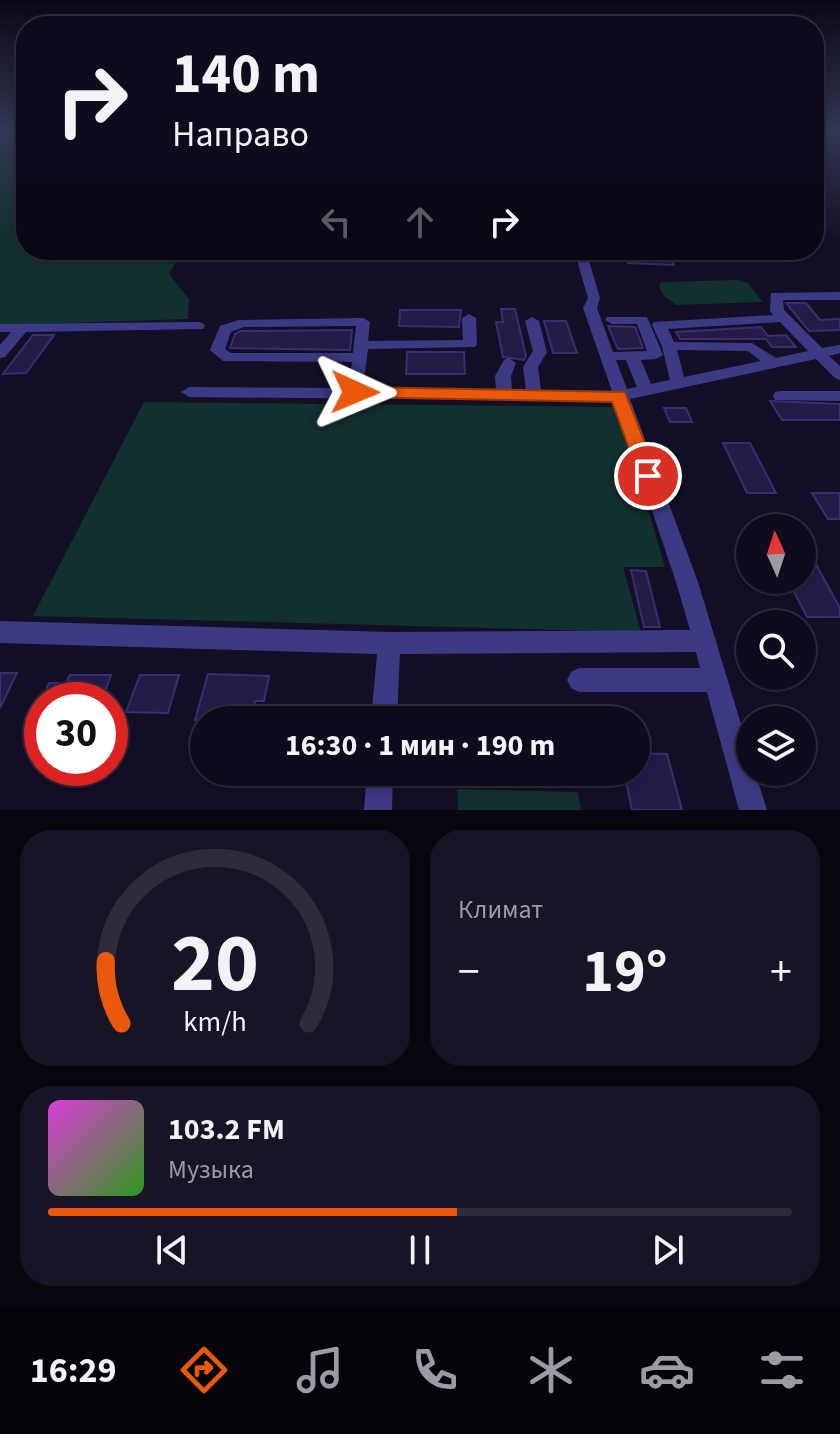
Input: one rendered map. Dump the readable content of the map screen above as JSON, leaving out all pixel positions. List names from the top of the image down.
{
  "north": "top",
  "page": {
    "turn": ["140 m", "Направо"],
    "limit": "30",
    "trip": "16:30 · 1 мин · 190 m",
    "tile": "Климат",
    "heat": ["−", "19°", "+"],
    "song": ["103.2 FM", "Музыка"],
    "tabs": "16:29",
    "gauge": ["20", "km/h"]
  }
}
